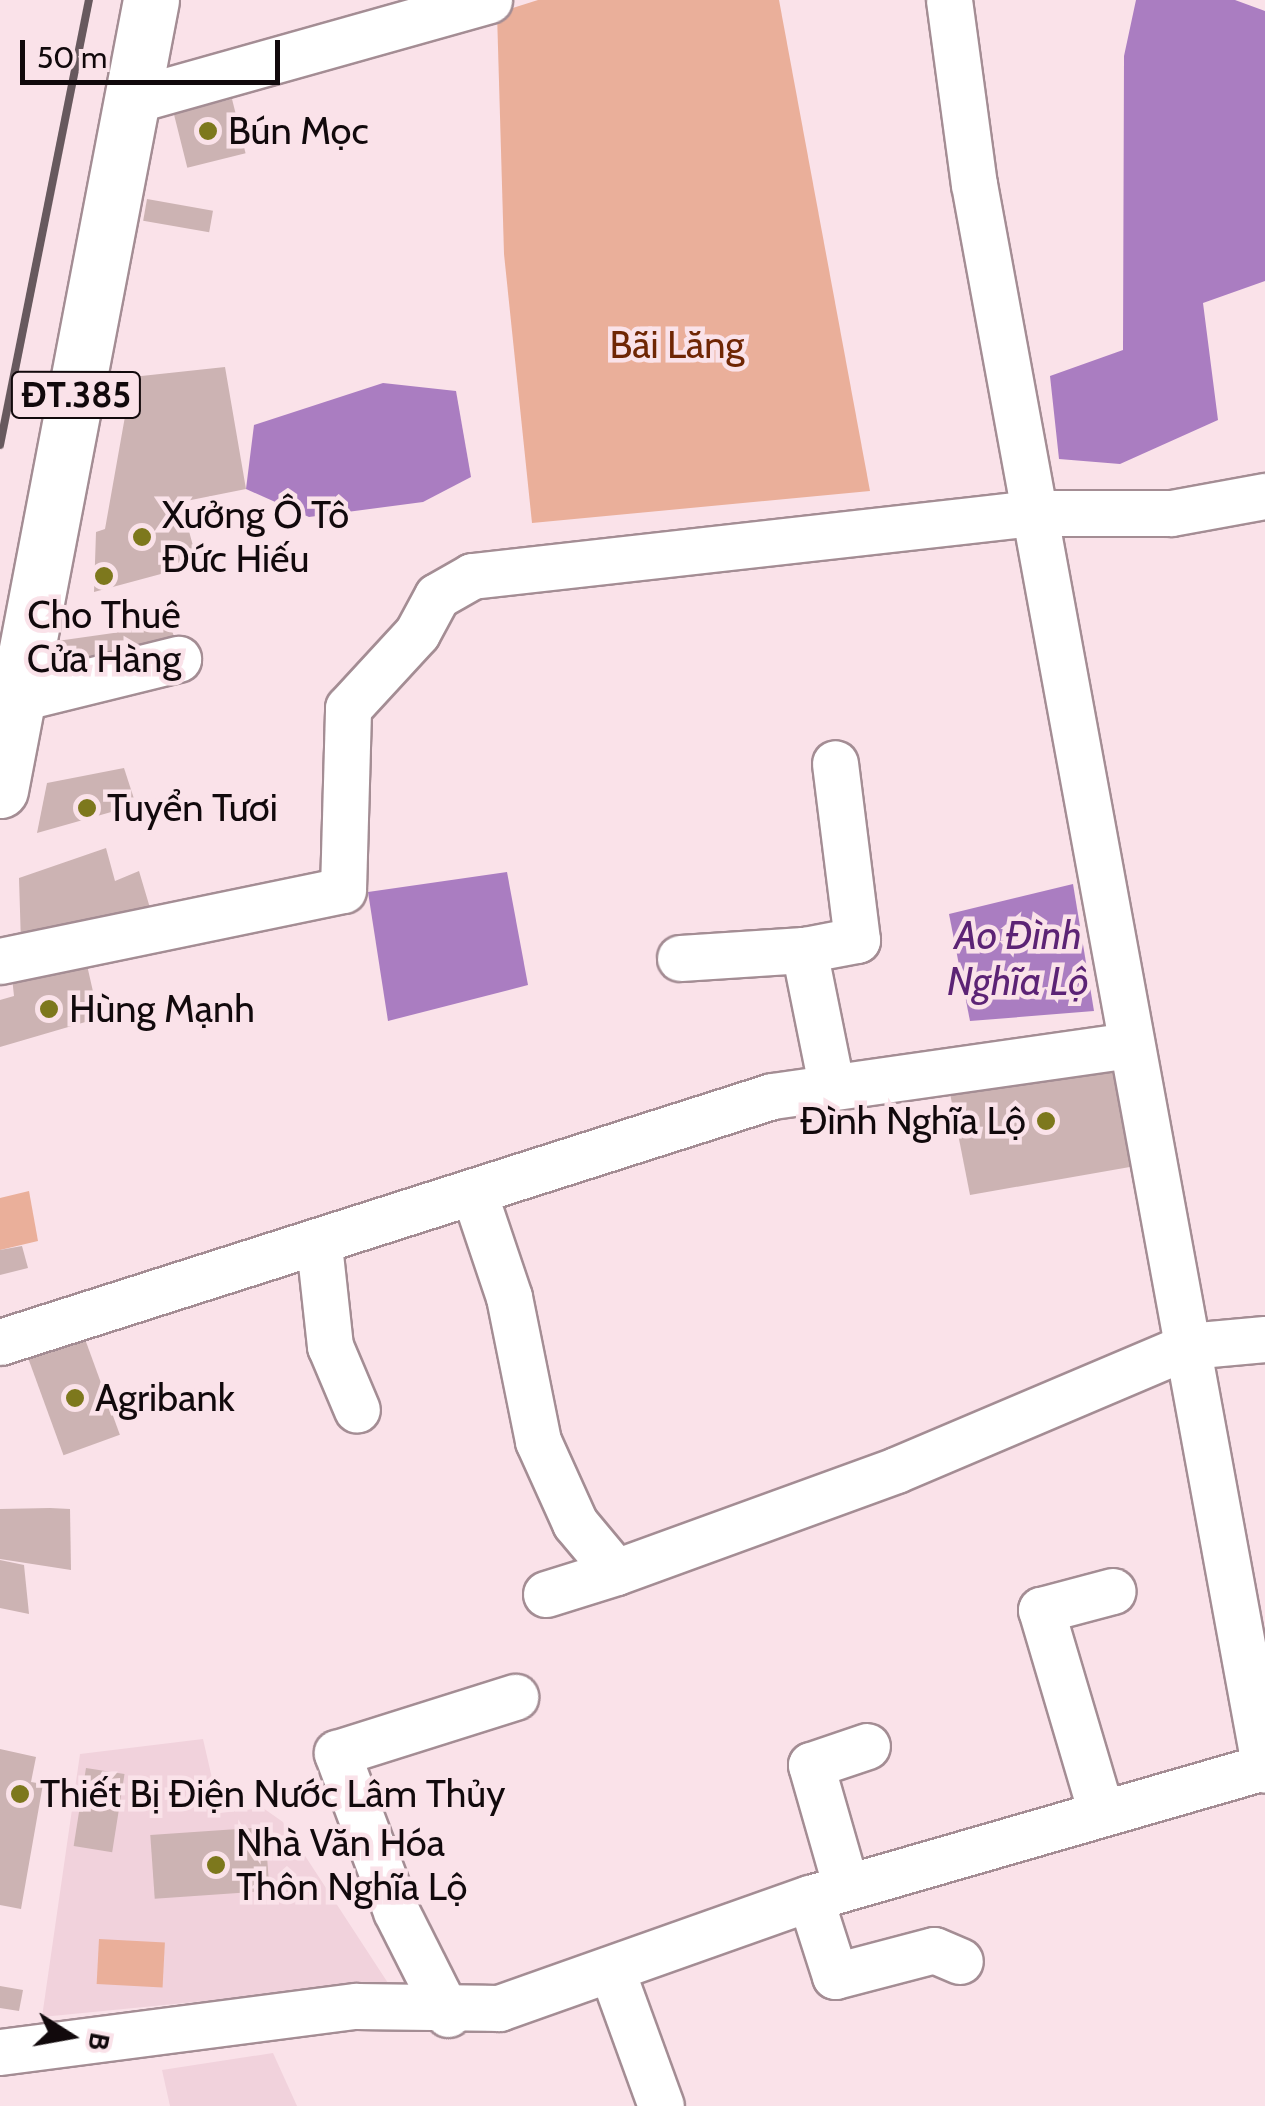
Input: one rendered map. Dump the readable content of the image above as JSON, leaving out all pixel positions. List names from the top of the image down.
{
  "streets": {
    "main road": ["ĐT.385"]
  },
  "water": ["Ao Đình Nghĩa Lộ"],
  "parks": ["Bãi Lăng"],
  "places": [
    "Bún Mọc",
    "Xưởng Ô Tô Đức Hiếu",
    "Cho Thuê Cửa Hàng",
    "Tuyển Tươi",
    "Hùng Mạnh",
    "Đình Nghĩa Lộ",
    "Agribank",
    "Thiết Bị Điện Nước Lâm Thủy",
    "Nhà Văn Hóa Thôn Nghĩa Lộ"
  ],
  "scale_bar": "50 m",
  "north": "right"
}
